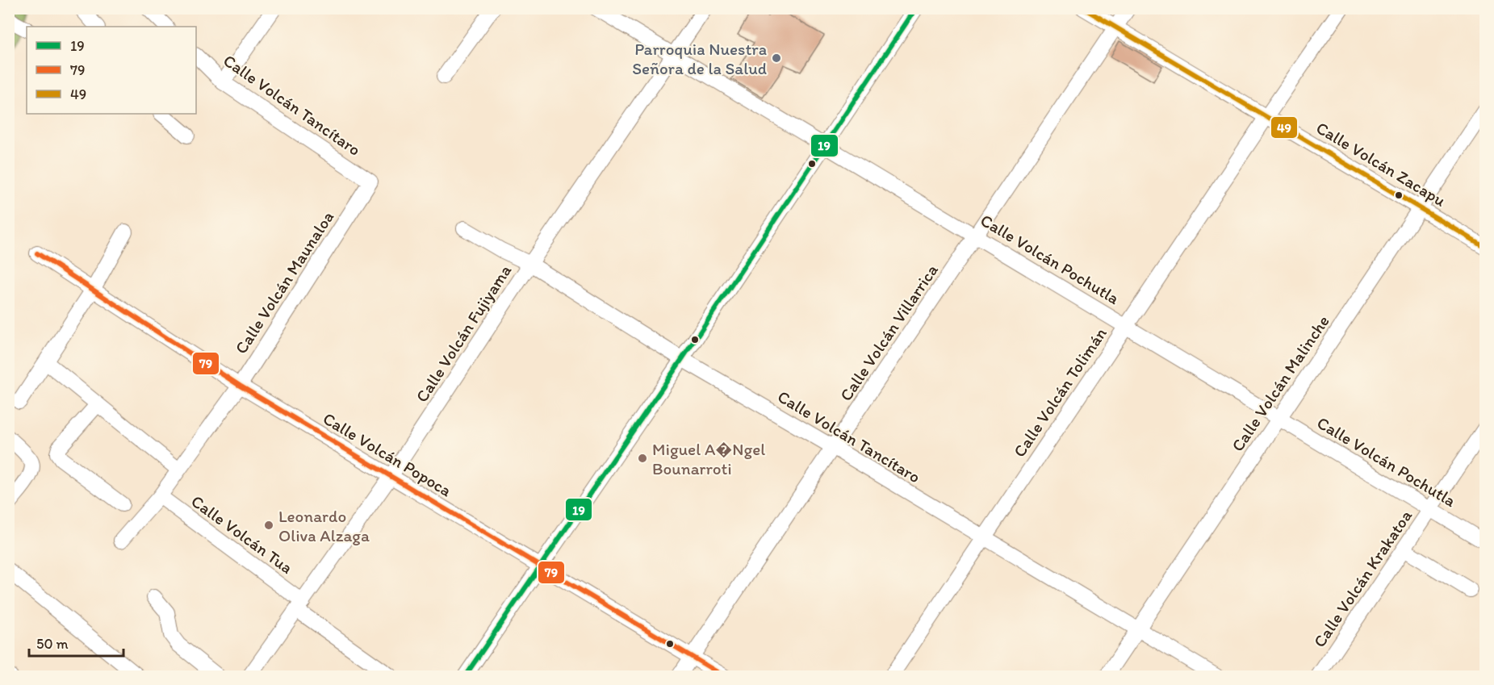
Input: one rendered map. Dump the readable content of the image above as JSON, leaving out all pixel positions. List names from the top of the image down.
{
  "streets": {
    "street": [
      "Calle Volcán Tancítaro",
      "Calle Volcán Zacapu",
      "Calle Volcán Pochutla",
      "Calle Volcán Maunaloa",
      "Calle Volcán Villarrica",
      "Calle Volcán Fujiyama",
      "Calle Volcán Malinche",
      "Calle Volcán Tolimán",
      "Calle Volcán Popoca",
      "Calle Volcán Tua",
      "Calle Volcán Krakatoa"
    ]
  },
  "crossings": [
    ["Calle Volcán Tancítaro", "Calle Volcán Maunaloa"],
    ["Calle Volcán Tancítaro", "Calle Volcán Villarrica"],
    ["Calle Volcán Tancítaro", "Calle Volcán Fujiyama"],
    ["Calle Volcán Tancítaro", "Calle Volcán Malinche"],
    ["Calle Volcán Tancítaro", "Calle Volcán Tolimán"],
    ["Calle Volcán Zacapu", "Calle Volcán Villarrica"],
    ["Calle Volcán Zacapu", "Calle Volcán Malinche"],
    ["Calle Volcán Zacapu", "Calle Volcán Tolimán"],
    ["Calle Volcán Pochutla", "Calle Volcán Villarrica"],
    ["Calle Volcán Pochutla", "Calle Volcán Fujiyama"],
    ["Calle Volcán Pochutla", "Calle Volcán Malinche"],
    ["Calle Volcán Pochutla", "Calle Volcán Tolimán"],
    ["Calle Volcán Pochutla", "Calle Volcán Krakatoa"],
    ["Calle Volcán Maunaloa", "Calle Volcán Popoca"],
    ["Calle Volcán Maunaloa", "Calle Volcán Tua"],
    ["Calle Volcán Villarrica", "Calle Volcán Popoca"],
    ["Calle Volcán Fujiyama", "Calle Volcán Popoca"],
    ["Calle Volcán Fujiyama", "Calle Volcán Tua"]
  ],
  "places": ["Parroquia Nuestra Señora de la Salud", "Miguel A�Ngel Bounarroti", "Leonardo Oliva Alzaga"],
  "lines": ["transit line 19", "transit line 49", "transit line 79"],
  "legend": ["19", "79", "49"],
  "scale_bar": "50 m"
}
